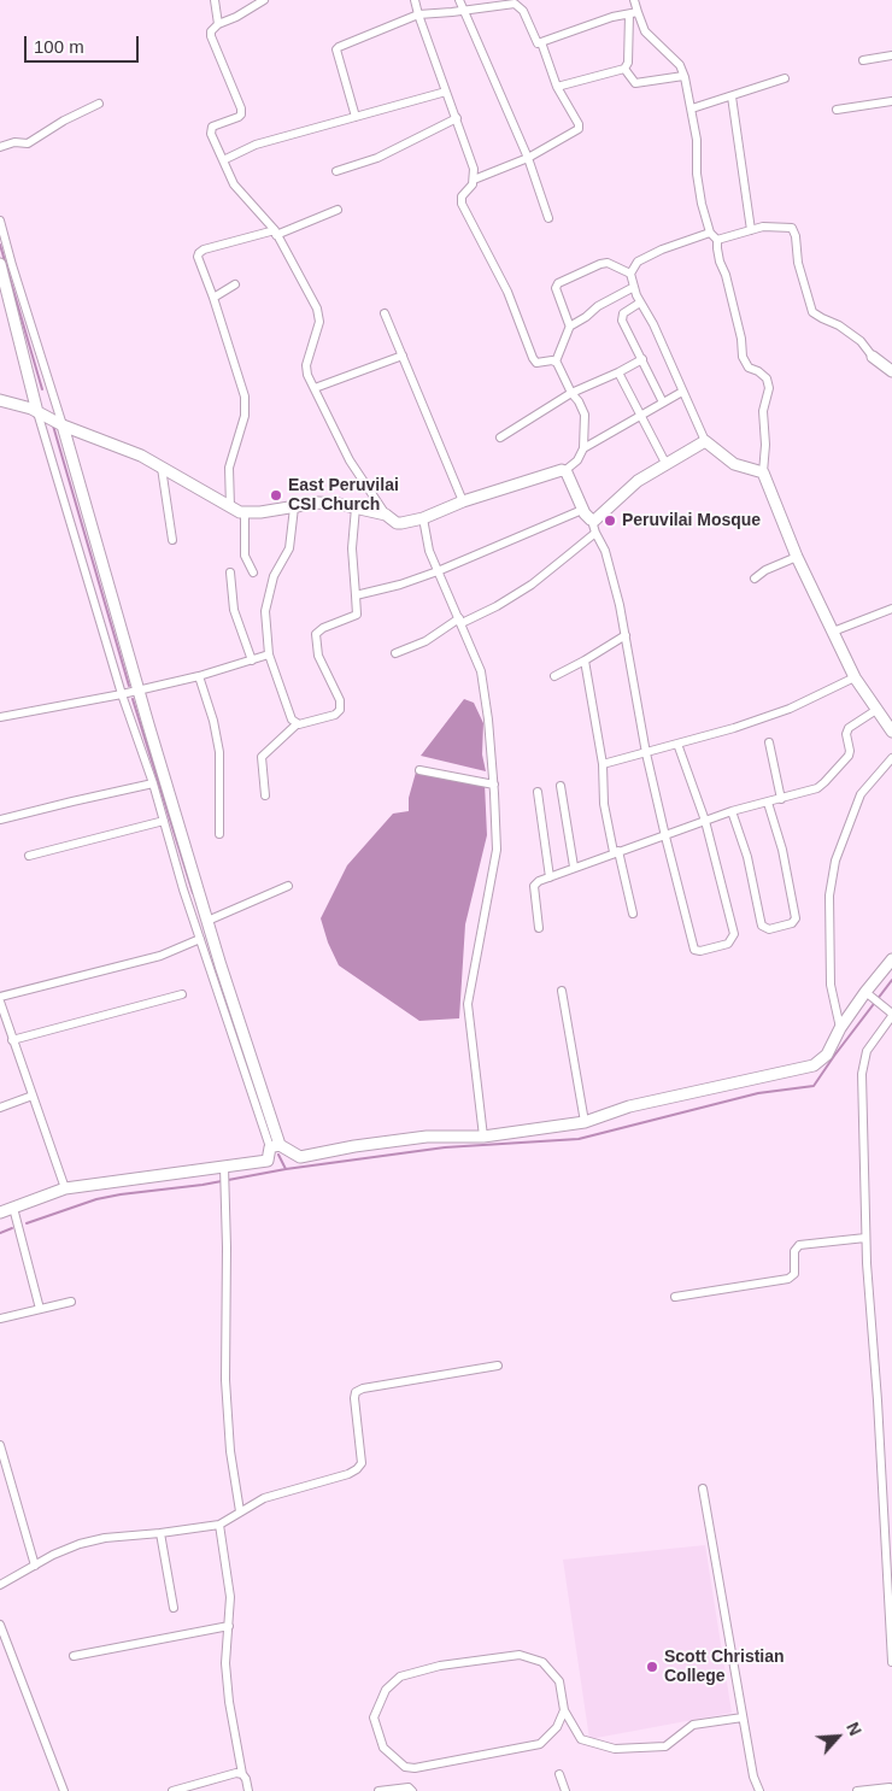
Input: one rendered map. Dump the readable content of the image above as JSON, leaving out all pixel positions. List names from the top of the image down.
{
  "places": ["East Peruvilai CSI Church", "Peruvilai Mosque", "Scott Christian College"],
  "scale_bar": "100 m",
  "north": "top right"
}
